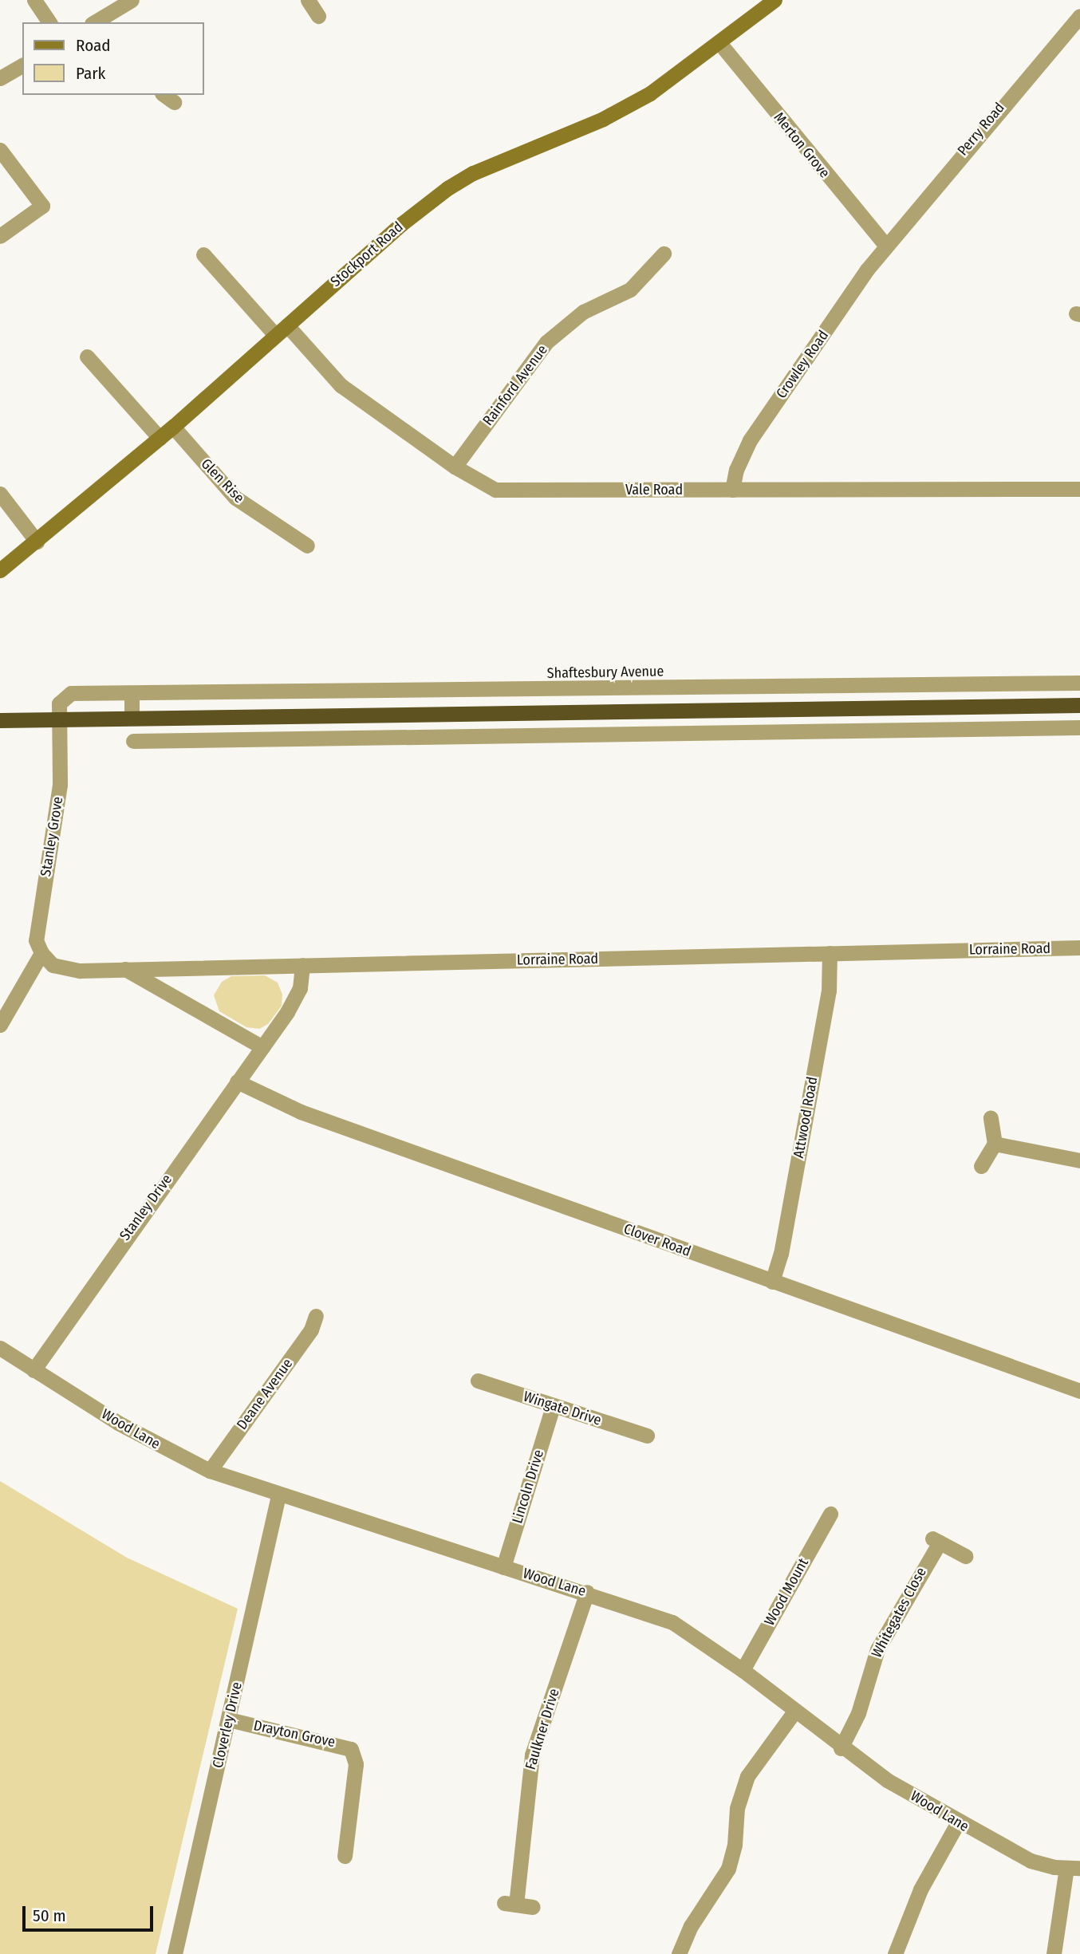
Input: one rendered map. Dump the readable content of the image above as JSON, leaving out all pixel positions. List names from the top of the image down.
{
  "streets": {
    "main road": ["Stockport Road"],
    "street": [
      "Perry Road",
      "Merton Grove",
      "Crowley Road",
      "Rainford Avenue",
      "Glen Rise",
      "Vale Road",
      "Shaftesbury Avenue",
      "Stanley Grove",
      "Lorraine Road",
      "Attwood Road",
      "Stanley Drive",
      "Clover Road",
      "Deane Avenue",
      "Wingate Drive",
      "Wood Lane",
      "Lincoln Drive",
      "Wood Mount",
      "Whitegates Close",
      "Cloverley Drive",
      "Faulkner Drive",
      "Drayton Grove"
    ]
  },
  "crossings": [
    ["Perry Road", "Merton Grove"],
    ["Perry Road", "Crowley Road"],
    ["Merton Grove", "Stockport Road"],
    ["Merton Grove", "Crowley Road"],
    ["Stockport Road", "Glen Rise"],
    ["Stockport Road", "Vale Road"],
    ["Crowley Road", "Vale Road"],
    ["Rainford Avenue", "Vale Road"],
    ["Shaftesbury Avenue", "Stanley Grove"],
    ["Stanley Grove", "Lorraine Road"],
    ["Lorraine Road", "Attwood Road"],
    ["Lorraine Road", "Stanley Drive"],
    ["Attwood Road", "Clover Road"],
    ["Stanley Drive", "Clover Road"],
    ["Stanley Drive", "Wood Lane"],
    ["Deane Avenue", "Wood Lane"],
    ["Wingate Drive", "Lincoln Drive"],
    ["Wood Lane", "Lincoln Drive"],
    ["Wood Lane", "Wood Mount"],
    ["Wood Lane", "Whitegates Close"],
    ["Wood Lane", "Cloverley Drive"],
    ["Wood Lane", "Faulkner Drive"],
    ["Cloverley Drive", "Drayton Grove"]
  ],
  "legend": ["Road", "Park"],
  "scale_bar": "50 m"
}
